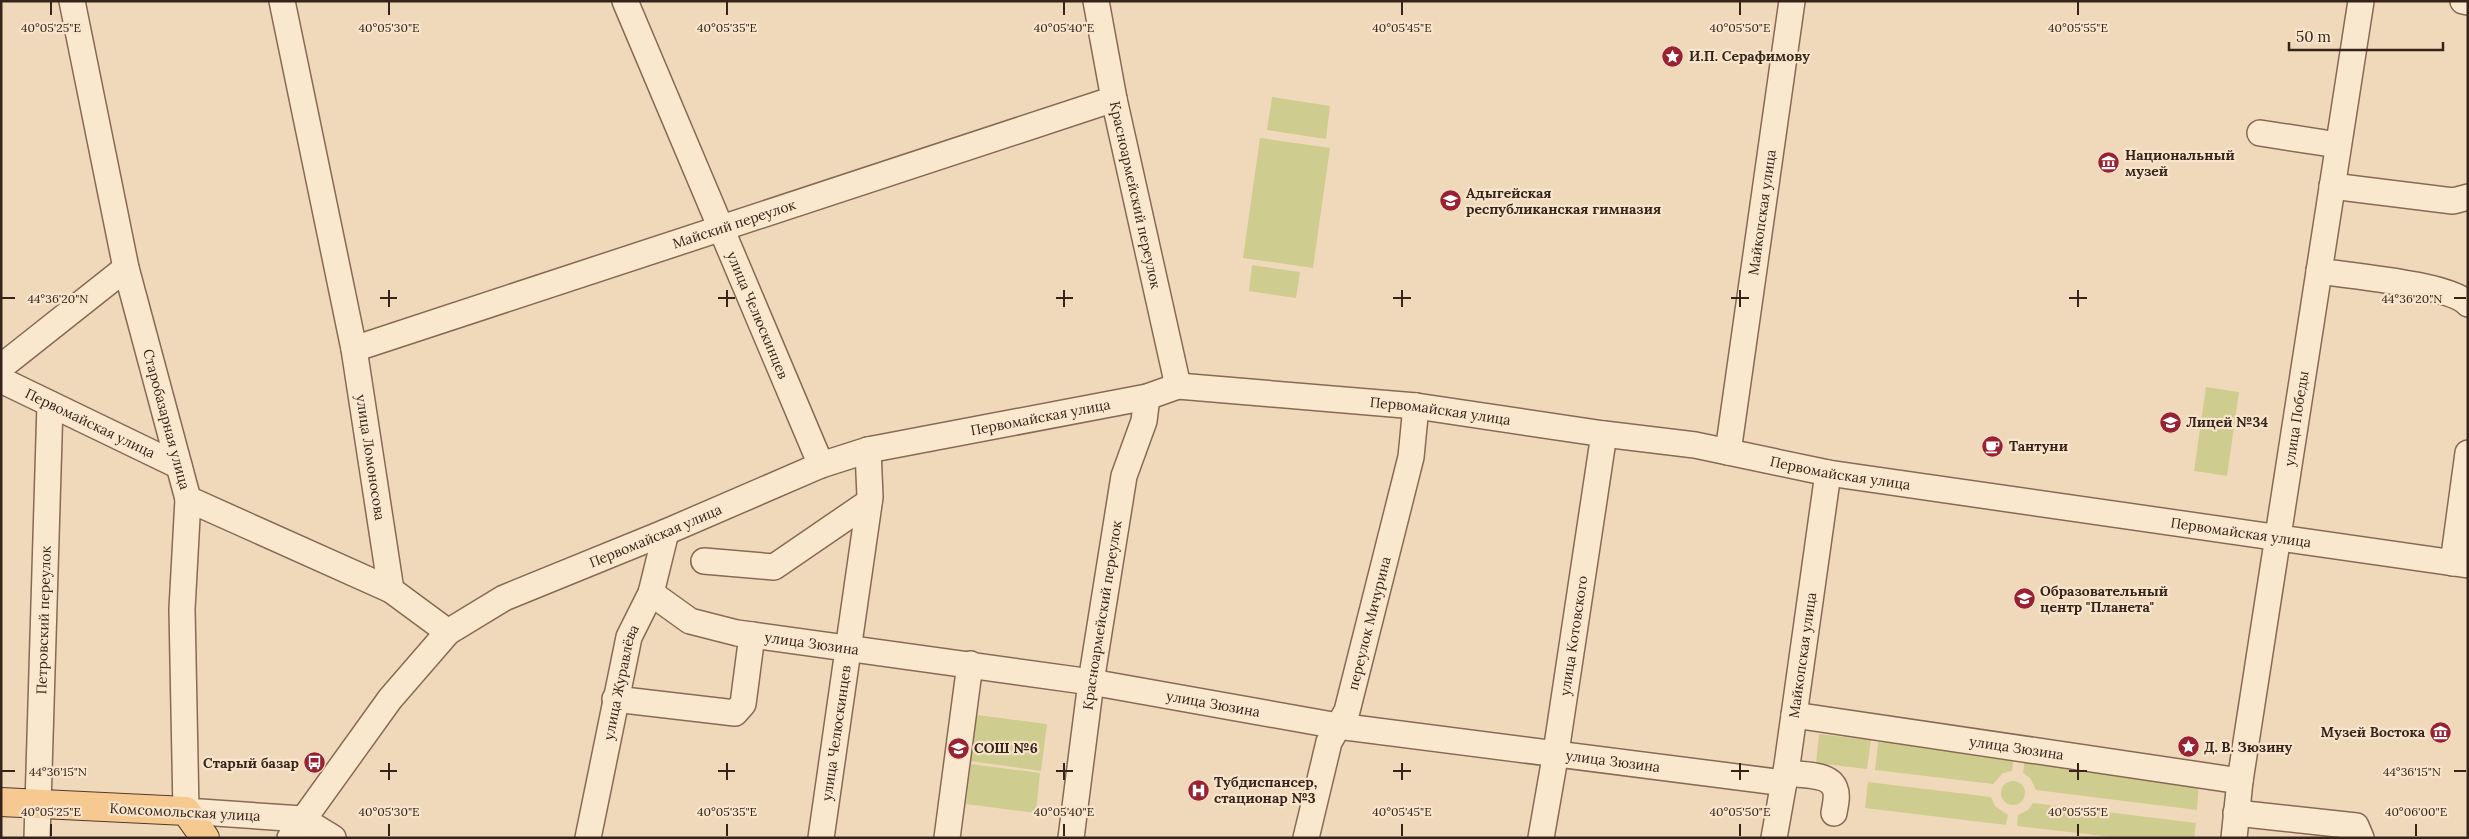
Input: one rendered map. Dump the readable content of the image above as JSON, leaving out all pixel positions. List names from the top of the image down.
{
  "streets": {
    "main road": ["Комсомольская улица"],
    "street": [
      "Красноармейский переулок",
      "Майкопская улица",
      "Майский переулок",
      "улица Челюскинцев",
      "Первомайская улица",
      "Старобазарная улица",
      "улица Победы",
      "улица Ломоносова",
      "Петровский переулок",
      "переулок Мичурина",
      "улица Котовского",
      "улица Зюзина",
      "улица Журавлёва"
    ]
  },
  "crossings": [
    ["Красноармейский переулок", "Майский переулок"],
    ["Красноармейский переулок", "Первомайская улица"],
    ["Красноармейский переулок", "улица Зюзина"],
    ["Майкопская улица", "Первомайская улица"],
    ["Майкопская улица", "улица Зюзина"],
    ["Майский переулок", "улица Челюскинцев"],
    ["Майский переулок", "улица Ломоносова"],
    ["улица Челюскинцев", "Первомайская улица"],
    ["улица Челюскинцев", "улица Зюзина"],
    ["Первомайская улица", "Старобазарная улица"],
    ["Первомайская улица", "улица Победы"],
    ["Первомайская улица", "Петровский переулок"],
    ["Первомайская улица", "переулок Мичурина"],
    ["Первомайская улица", "улица Котовского"],
    ["Первомайская улица", "улица Журавлёва"],
    ["Старобазарная улица", "Комсомольская улица"],
    ["улица Победы", "улица Зюзина"],
    ["Петровский переулок", "Комсомольская улица"],
    ["переулок Мичурина", "улица Зюзина"],
    ["улица Котовского", "улица Зюзина"],
    ["улица Зюзина", "улица Журавлёва"]
  ],
  "places": {
    "place": ["И.П. Серафимову", "Д. В. Зюзину"],
    "museum": ["Национальный музей", "Музей Востока"],
    "school or university": [
      "Адыгейская республиканская гимназия",
      "Лицей №34",
      "Образовательный центр \"Планета\"",
      "СОШ №6"
    ],
    "cafe": ["Тантуни"],
    "bus stop": ["Старый базар"],
    "hospital": ["Тубдиспансер, стационар №3"]
  },
  "scale_bar": "50 m",
  "coordinates": [
    "40°05'25\"E",
    "40°05'30\"E",
    "40°05'35\"E",
    "40°05'40\"E",
    "40°05'45\"E",
    "40°05'50\"E",
    "40°05'55\"E",
    "44°36'20\"N",
    "44°36'15\"N",
    "40°06'00\"E"
  ]
}
